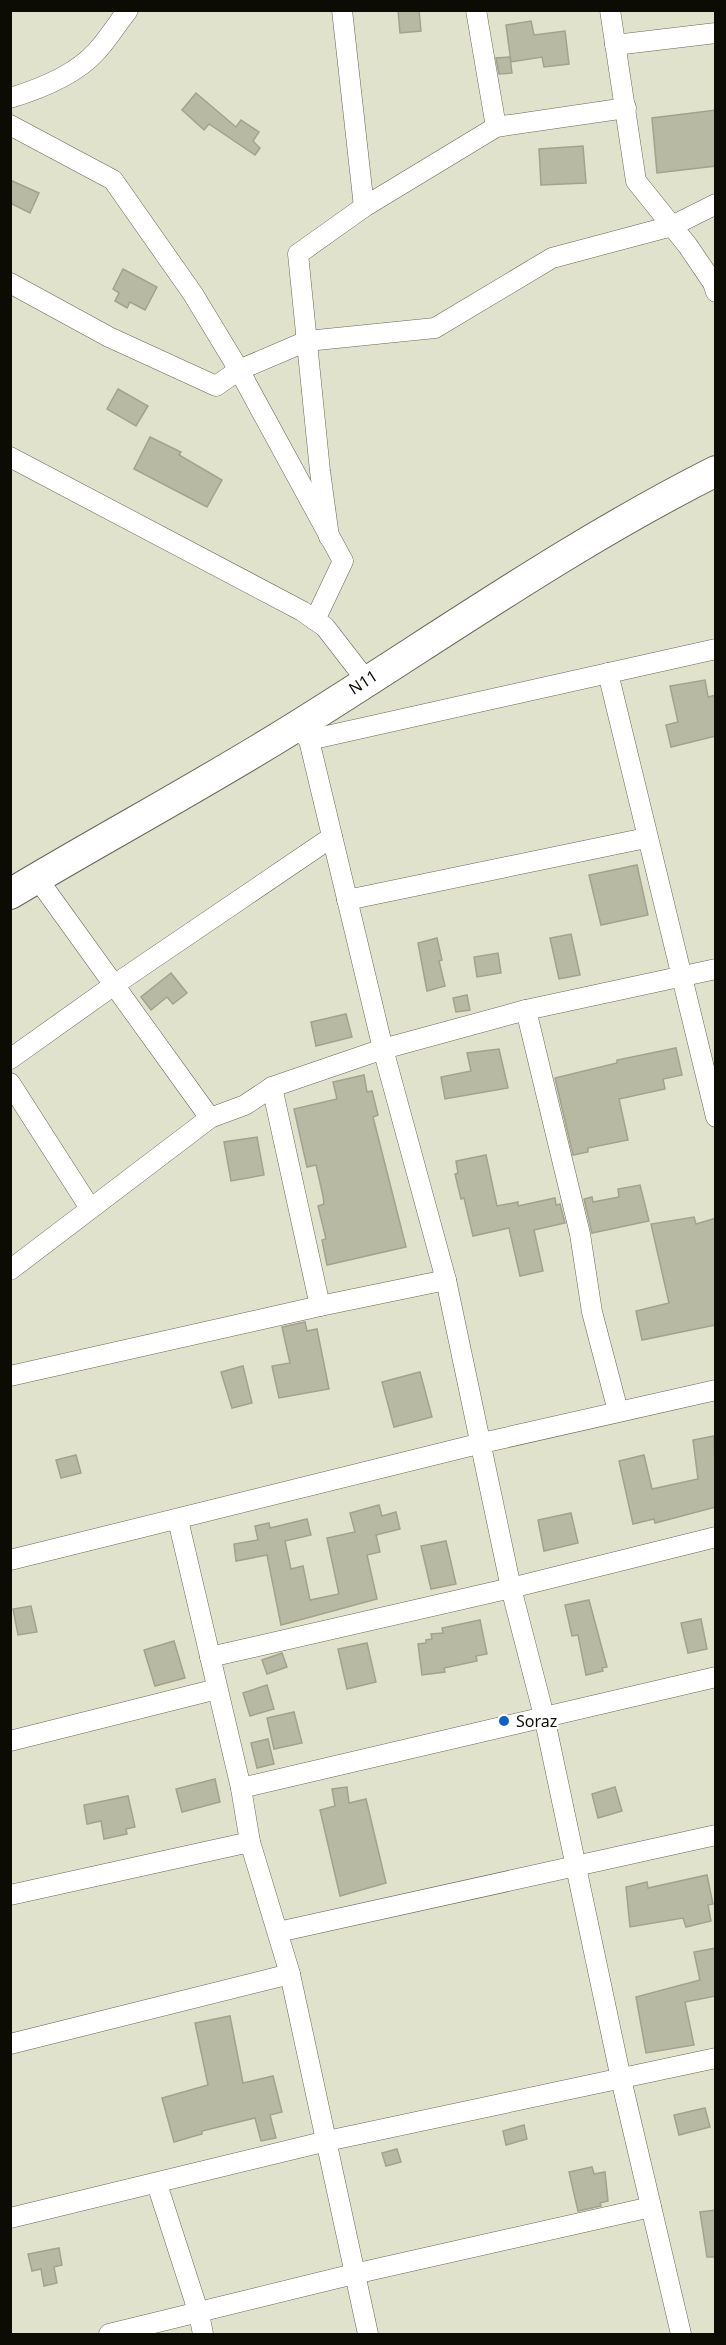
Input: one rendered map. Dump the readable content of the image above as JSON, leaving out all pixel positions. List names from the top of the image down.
{
  "streets": {
    "main road": ["N11"]
  },
  "places": ["Soraz"]
}
